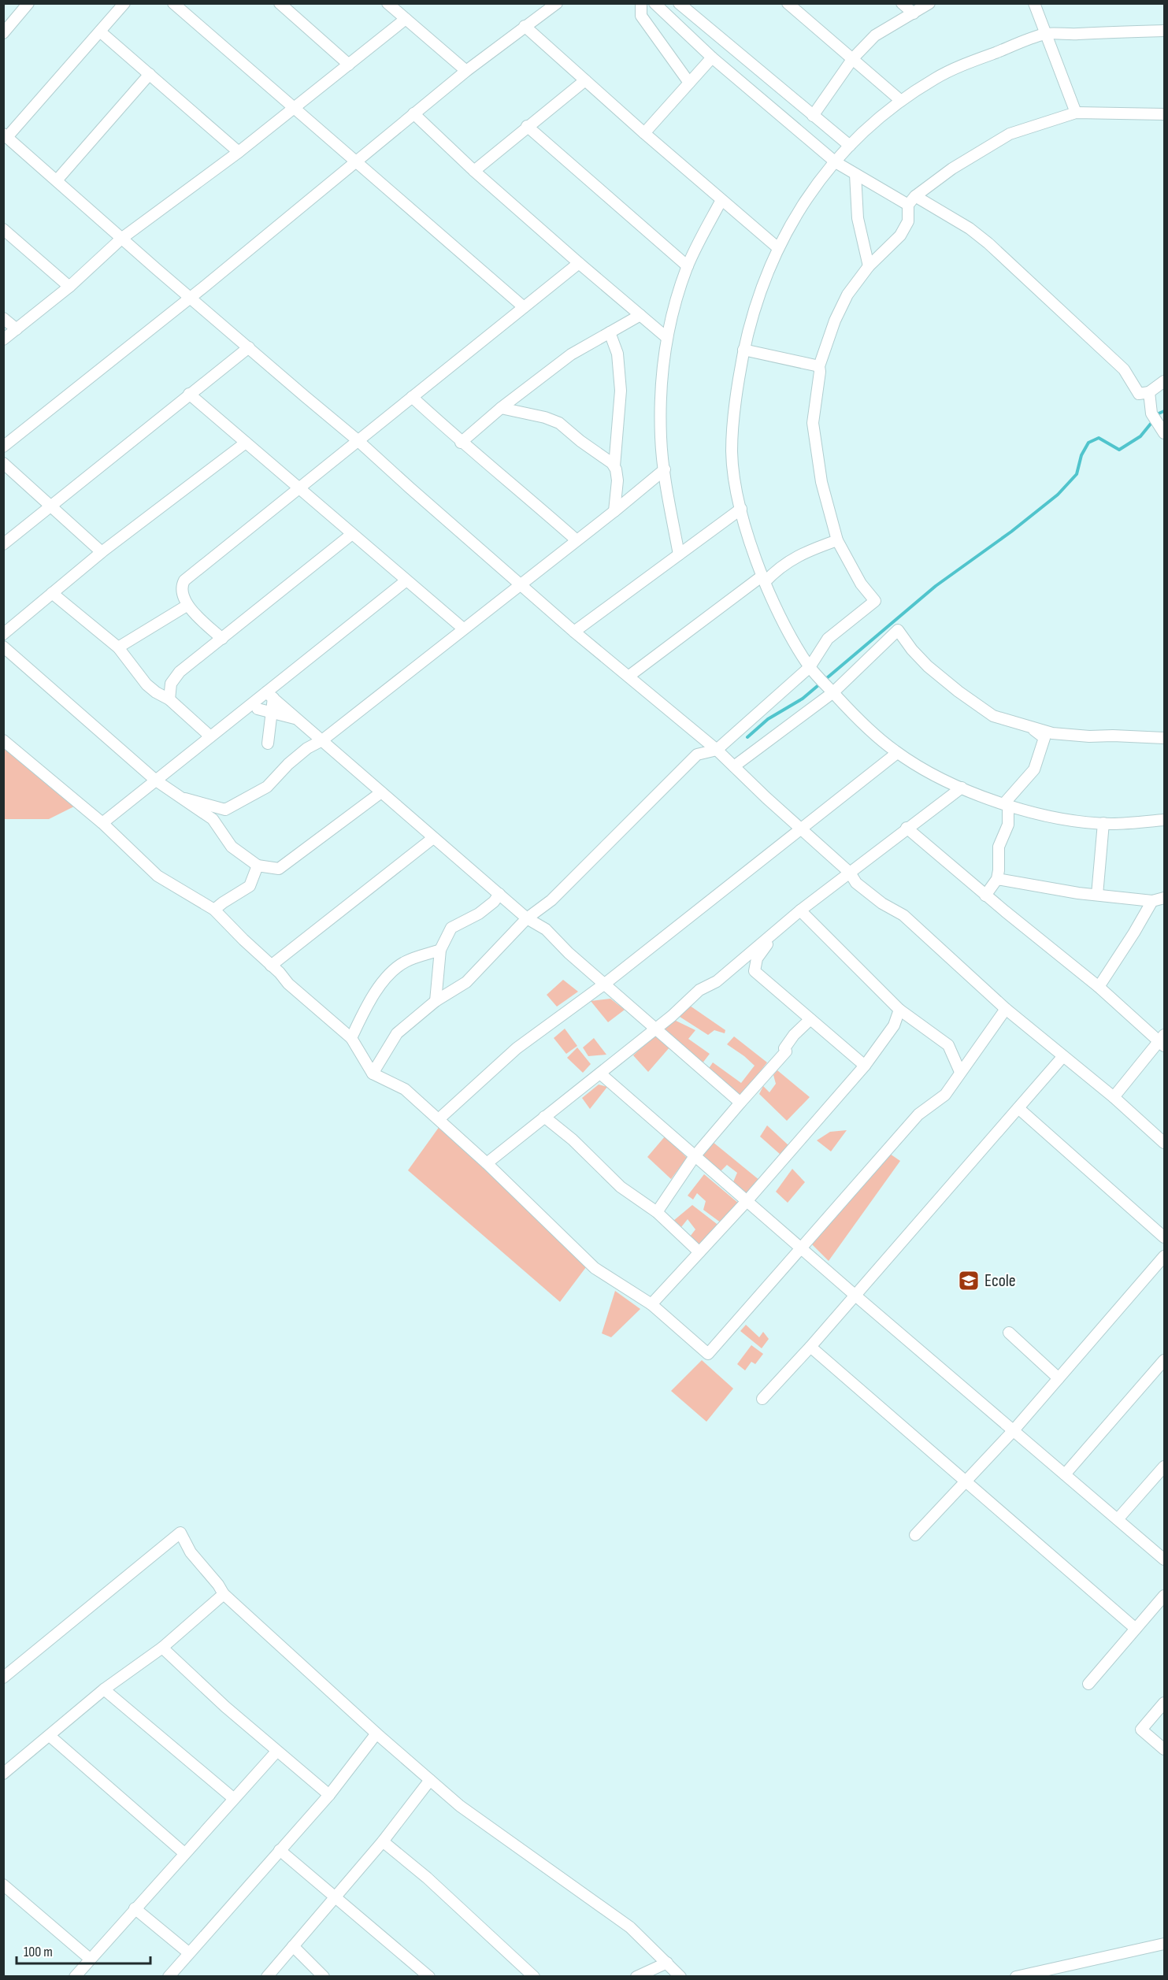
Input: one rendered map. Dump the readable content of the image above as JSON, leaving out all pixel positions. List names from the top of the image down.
{
  "places": {
    "school or university": ["Ecole"]
  },
  "scale_bar": "100 m"
}
